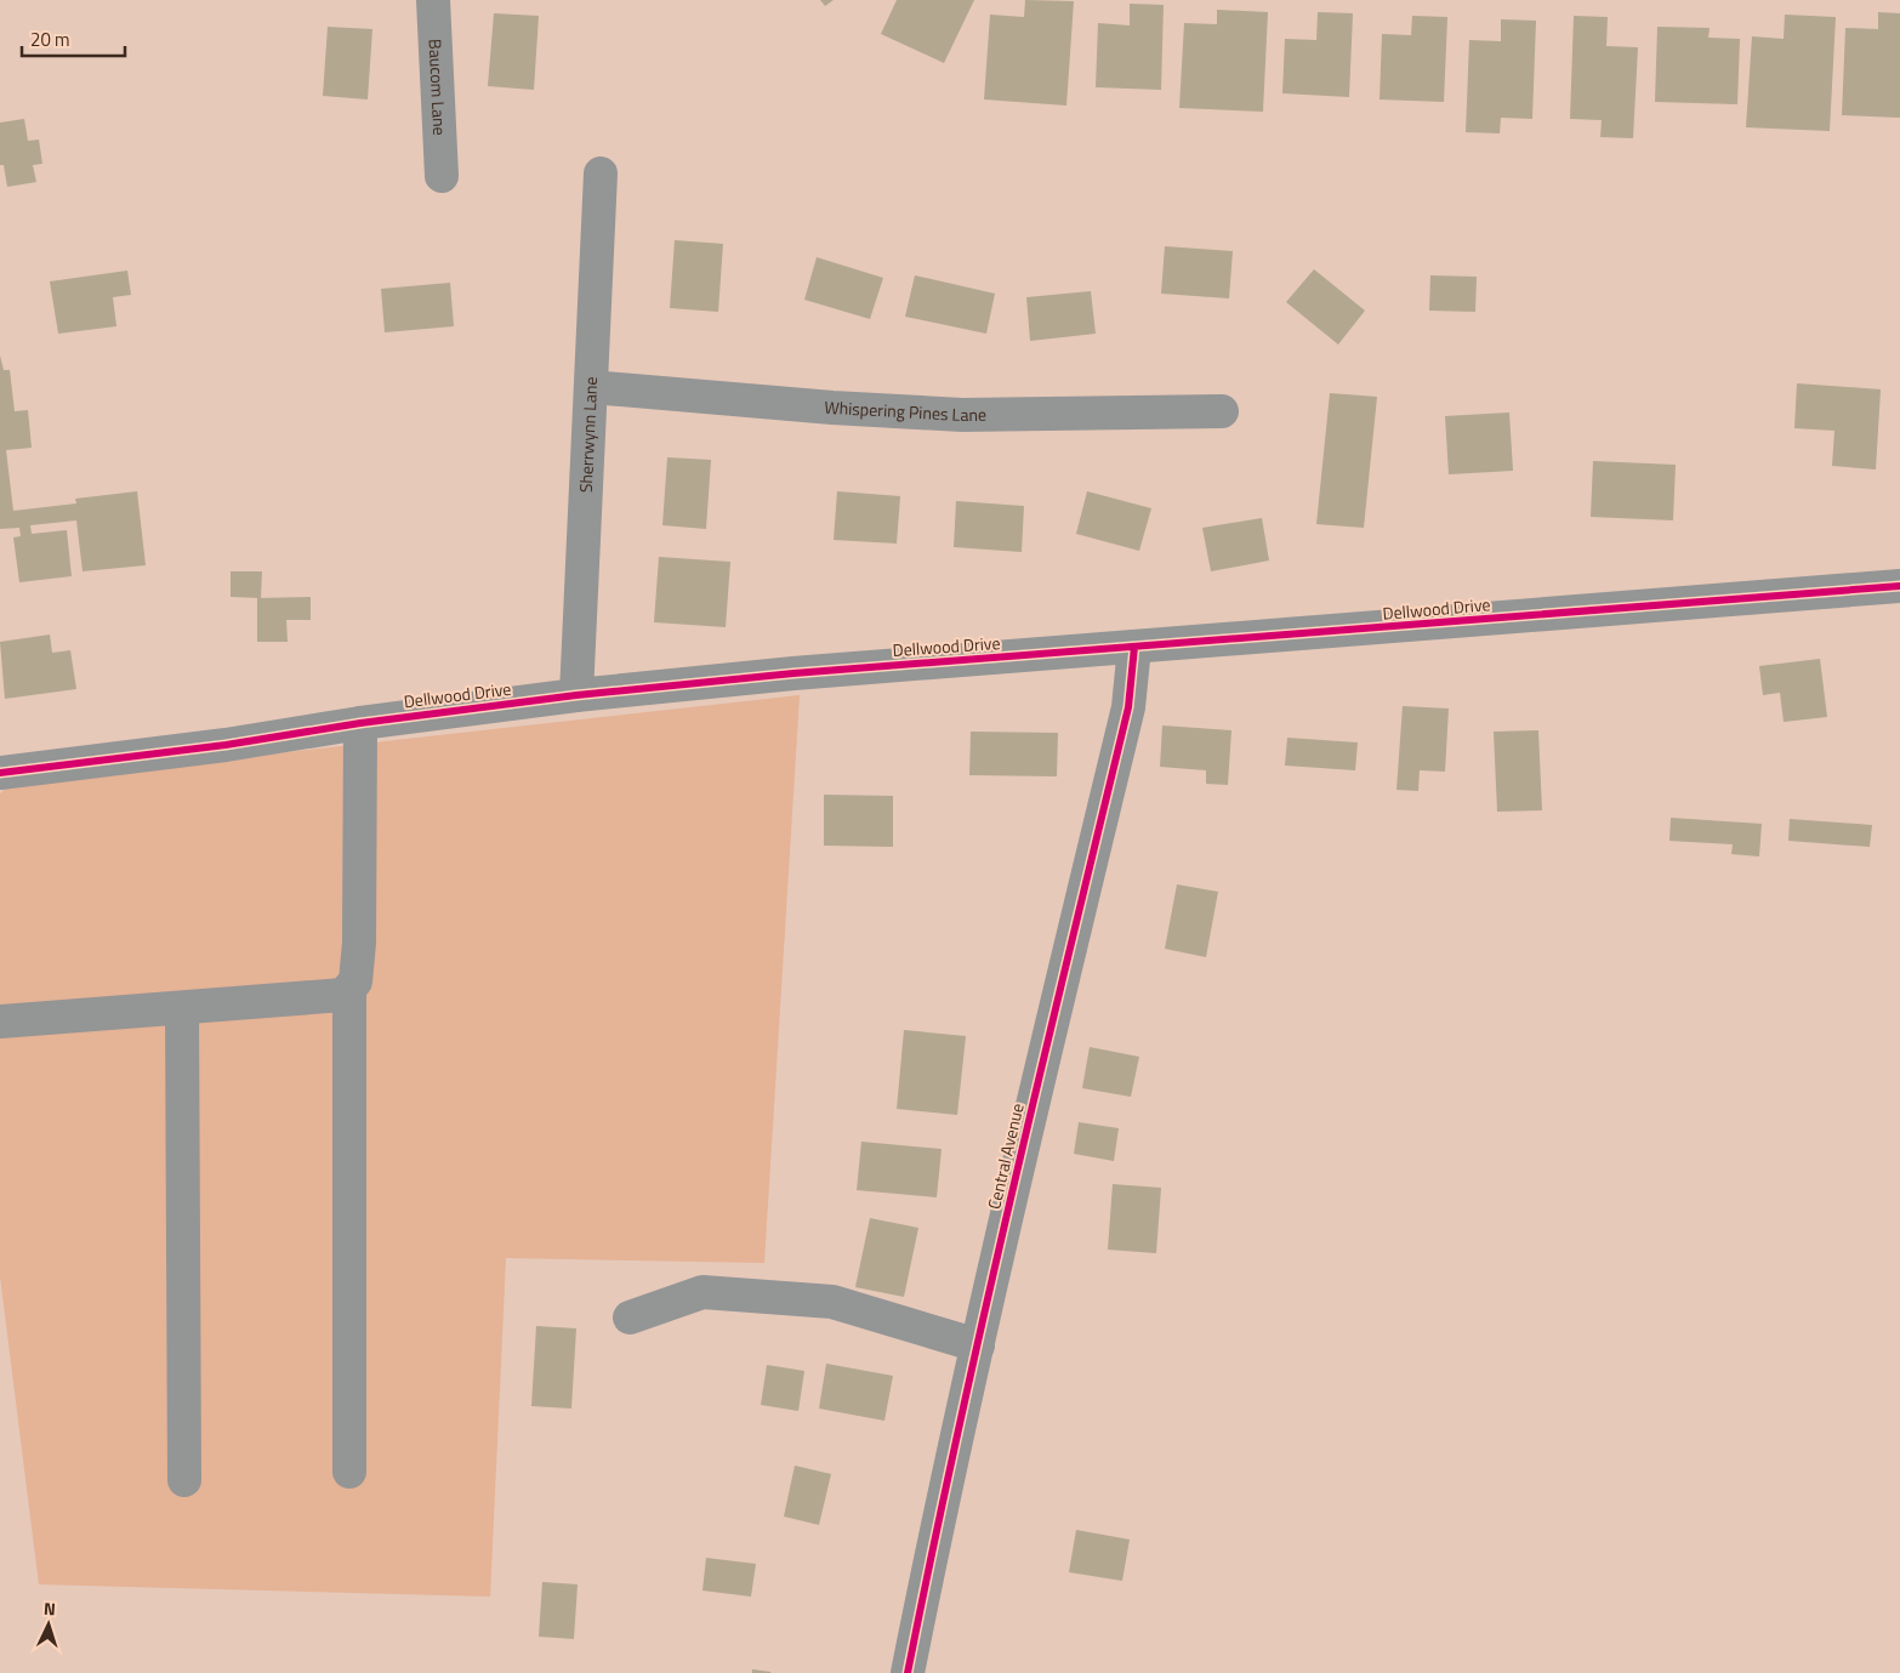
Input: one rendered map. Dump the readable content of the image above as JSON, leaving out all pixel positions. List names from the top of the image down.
{
  "streets": {
    "street": [
      "Baucom Lane",
      "Whispering Pines Lane",
      "Sherrwynn Lane",
      "Dellwood Drive",
      "Central Avenue"
    ]
  },
  "crossings": [
    ["Whispering Pines Lane", "Sherrwynn Lane"],
    ["Sherrwynn Lane", "Dellwood Drive"],
    ["Dellwood Drive", "Central Avenue"]
  ],
  "scale_bar": "20 m",
  "north": "top"
}
